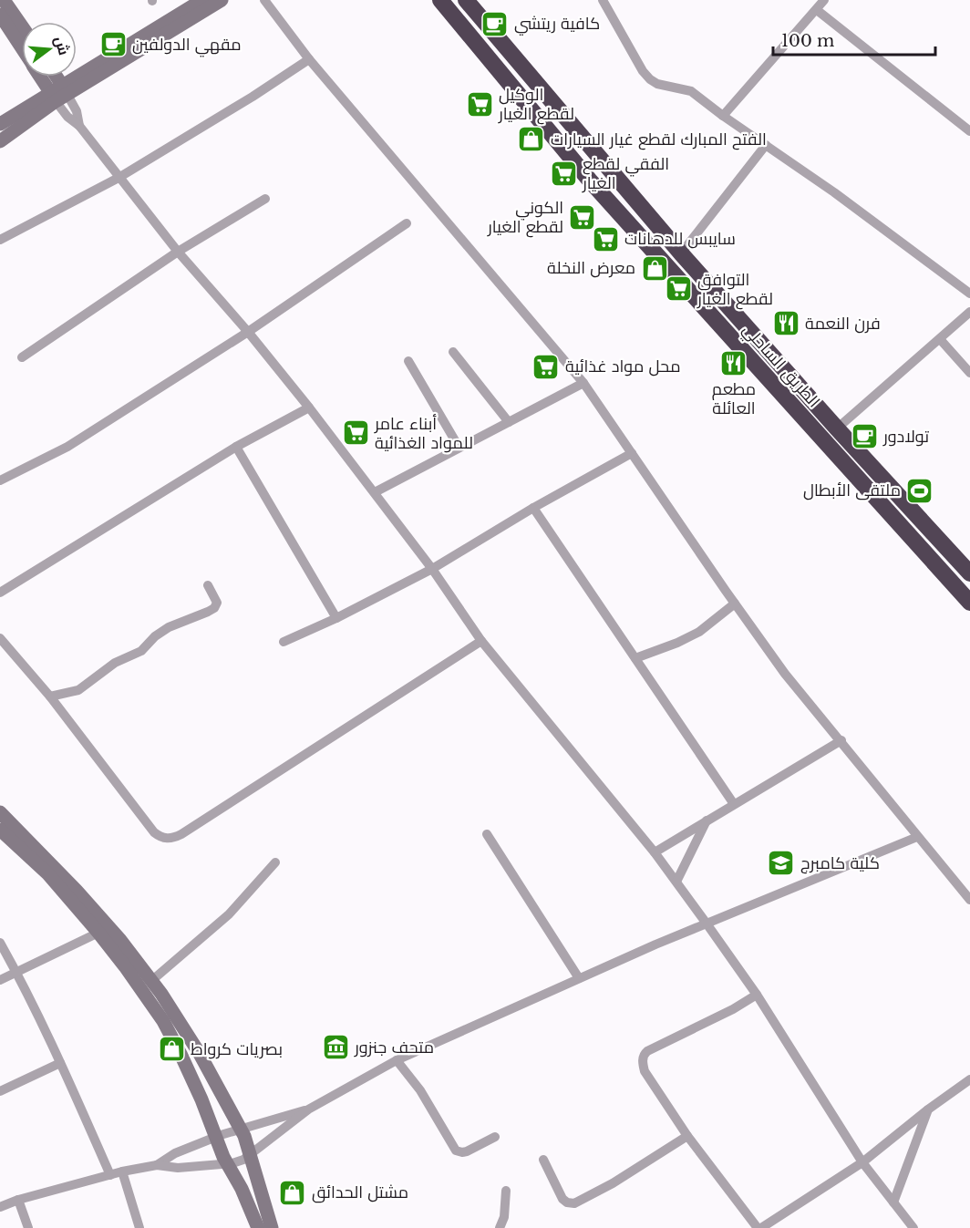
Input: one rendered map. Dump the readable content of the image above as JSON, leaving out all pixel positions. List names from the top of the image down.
{
  "streets": {
    "highway": ["الطريق الساحلي"]
  },
  "places": {
    "cafe": ["كافية ريتشي", "مقهي الدولفين", "تولادور"],
    "supermarket": [
      "الوكيل لقطع الغيار",
      "الفقي لقطع الغيار",
      "الكوني لقطع الغيار",
      "سايبس للدهانات",
      "التوافق لقطع الغيار",
      "محل مواد غذائية",
      "أبناء عامر للمواد الغذائية"
    ],
    "shop": [
      "الفتح المبارك لقطع غيار السيارات",
      "معرض النخلة",
      "بصريات كرواط",
      "مشتل الحدائق"
    ],
    "restaurant": ["فرن النعمة", "مطعم العائلة"],
    "sports": ["ملتقى الأبطال"],
    "school or university": ["كلية كامبرج"],
    "museum": ["متحف جنزور"]
  },
  "scale_bar": "100 m",
  "north": "right"
}
